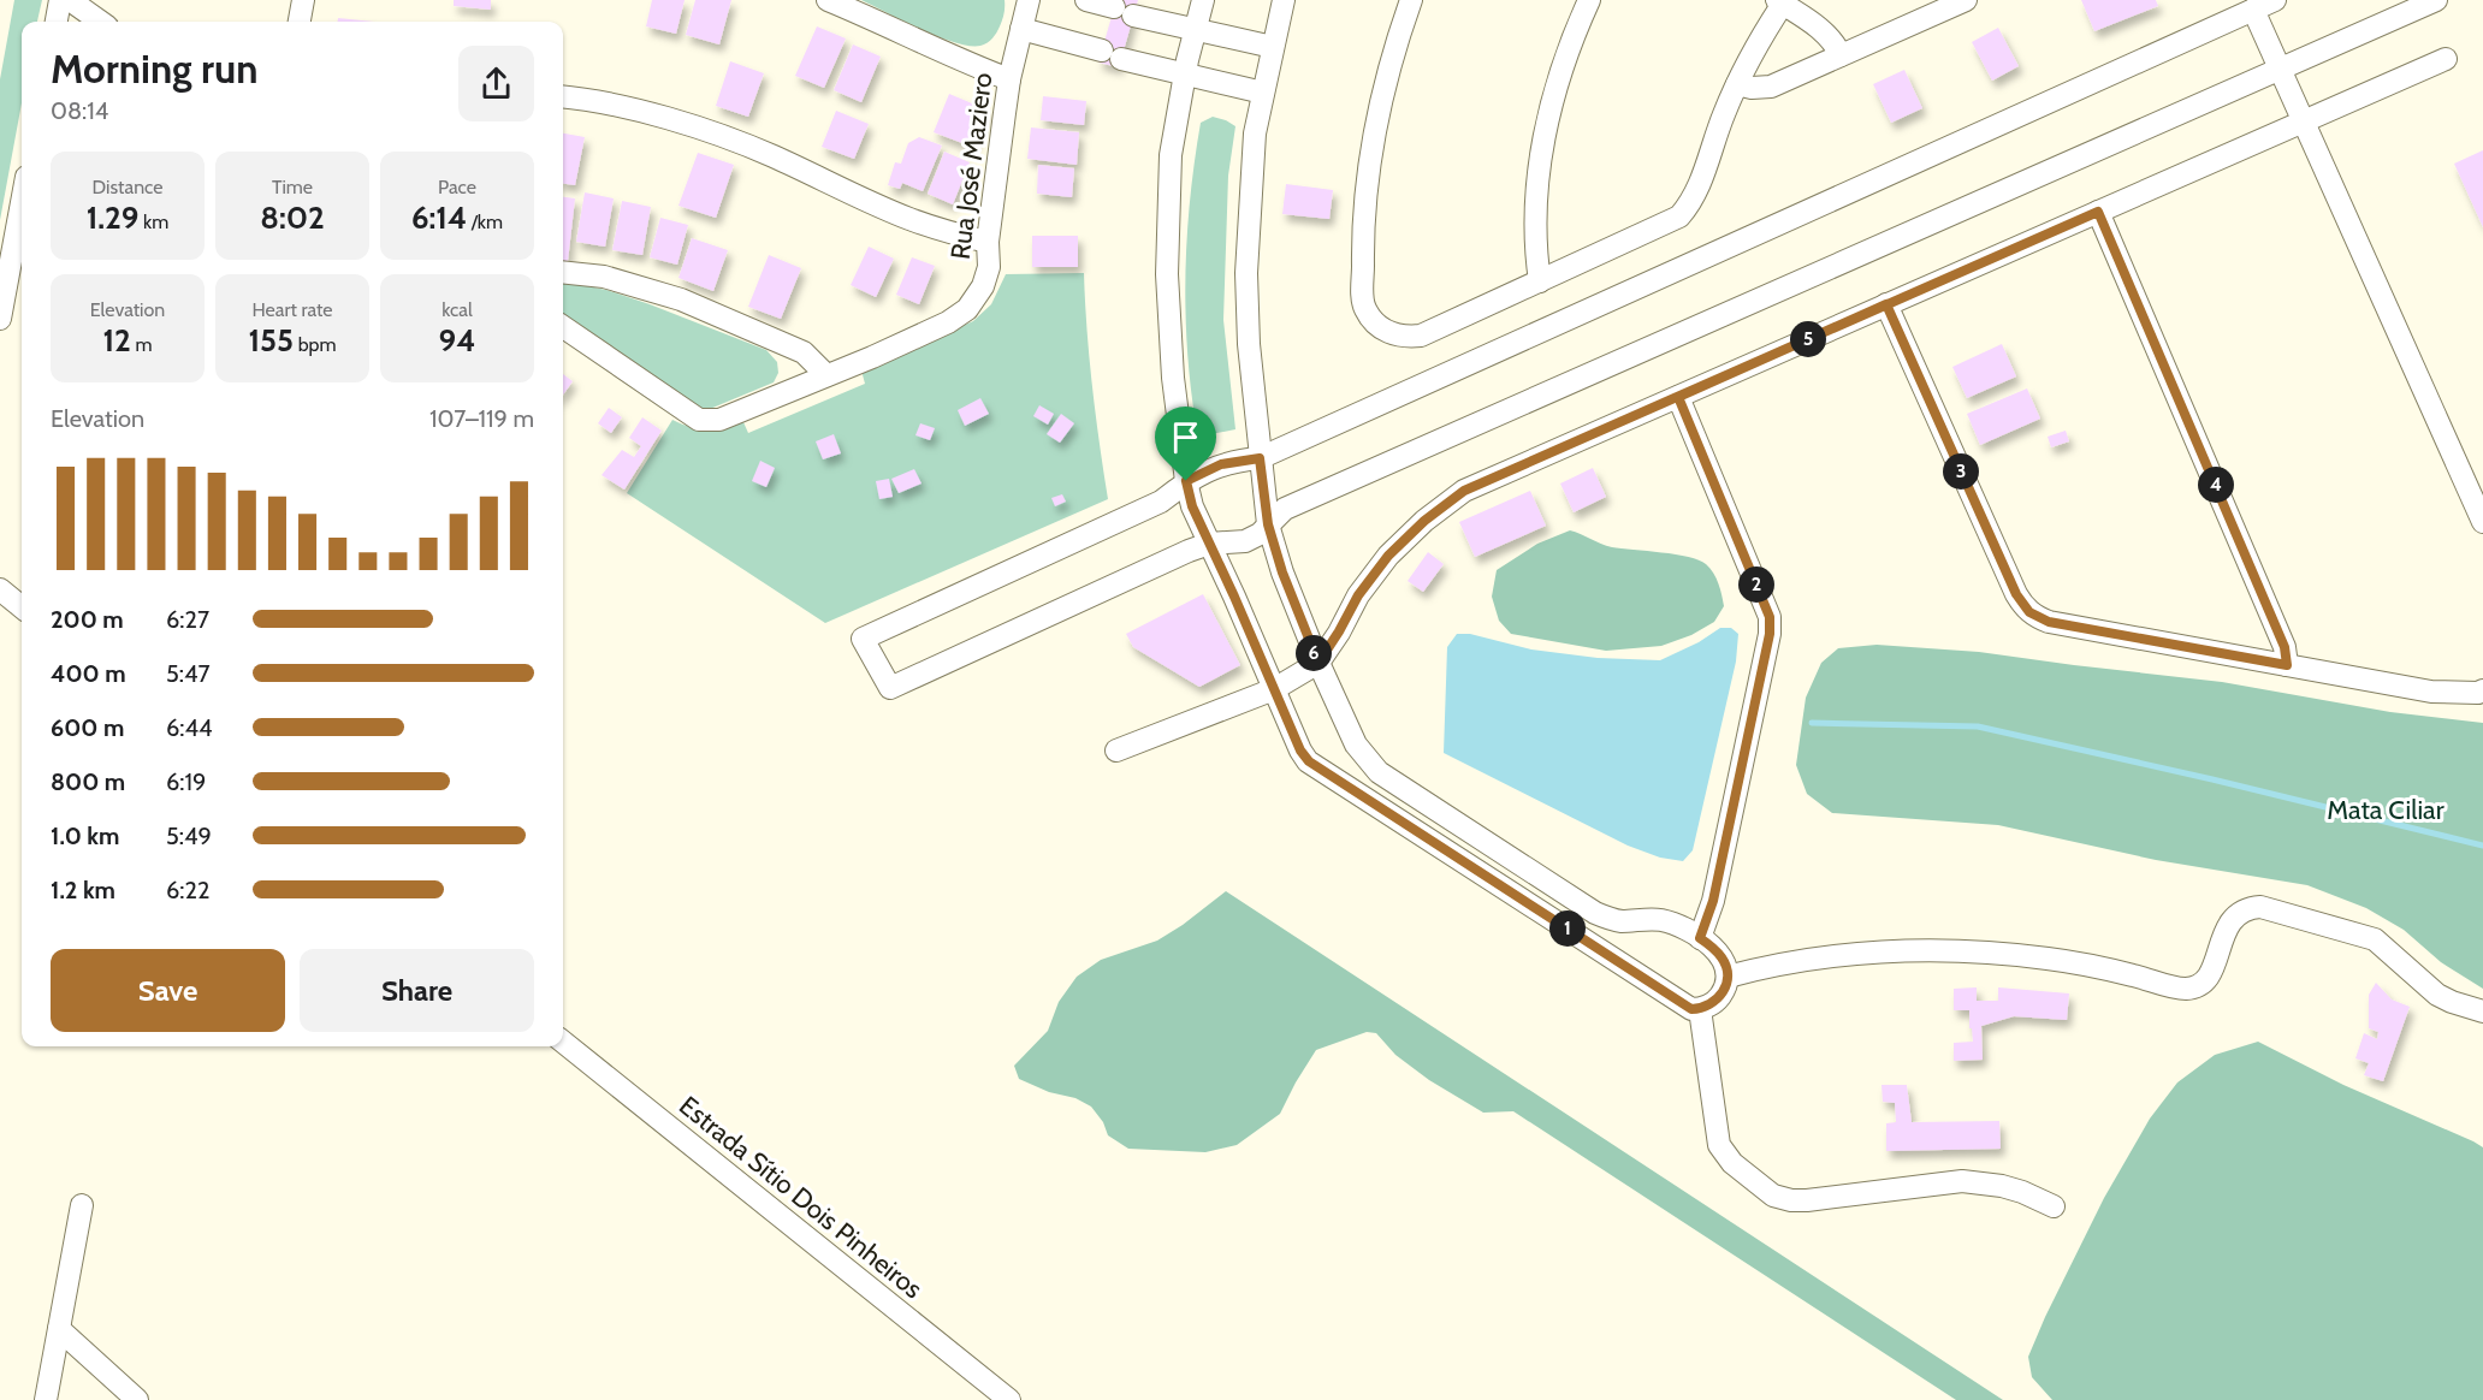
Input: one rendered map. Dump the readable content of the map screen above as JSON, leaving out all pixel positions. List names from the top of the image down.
{
  "streets": {
    "street": ["Rua José Maziero", "Estrada Sítio Dois Pinheiros"]
  },
  "parks": ["Mata Ciliar"],
  "page": {
    "heading": ["Morning run", "08:14"],
    "stats": [
      ["Distance", "1.29 km"],
      ["Time", "8:02"],
      ["Pace", "6:14 /km"],
      ["Elevation", "12 m"],
      ["Heart rate", "155 bpm"],
      ["kcal", "94"]
    ],
    "pins": [
      "5",
      "3",
      "4",
      "2",
      "6",
      "1"
    ],
    "chart": ["Elevation", "107–119 m"],
    "list": [
      {
        "name": "200 m",
        "note": "6:27"
      },
      {
        "name": "400 m",
        "note": "5:47"
      },
      {
        "name": "600 m",
        "note": "6:44"
      },
      {
        "name": "800 m",
        "note": "6:19"
      },
      {
        "name": "1.0 km",
        "note": "5:49"
      },
      {
        "name": "1.2 km",
        "note": "6:22"
      }
    ],
    "buttons": ["Save", "Share"]
  }
}
